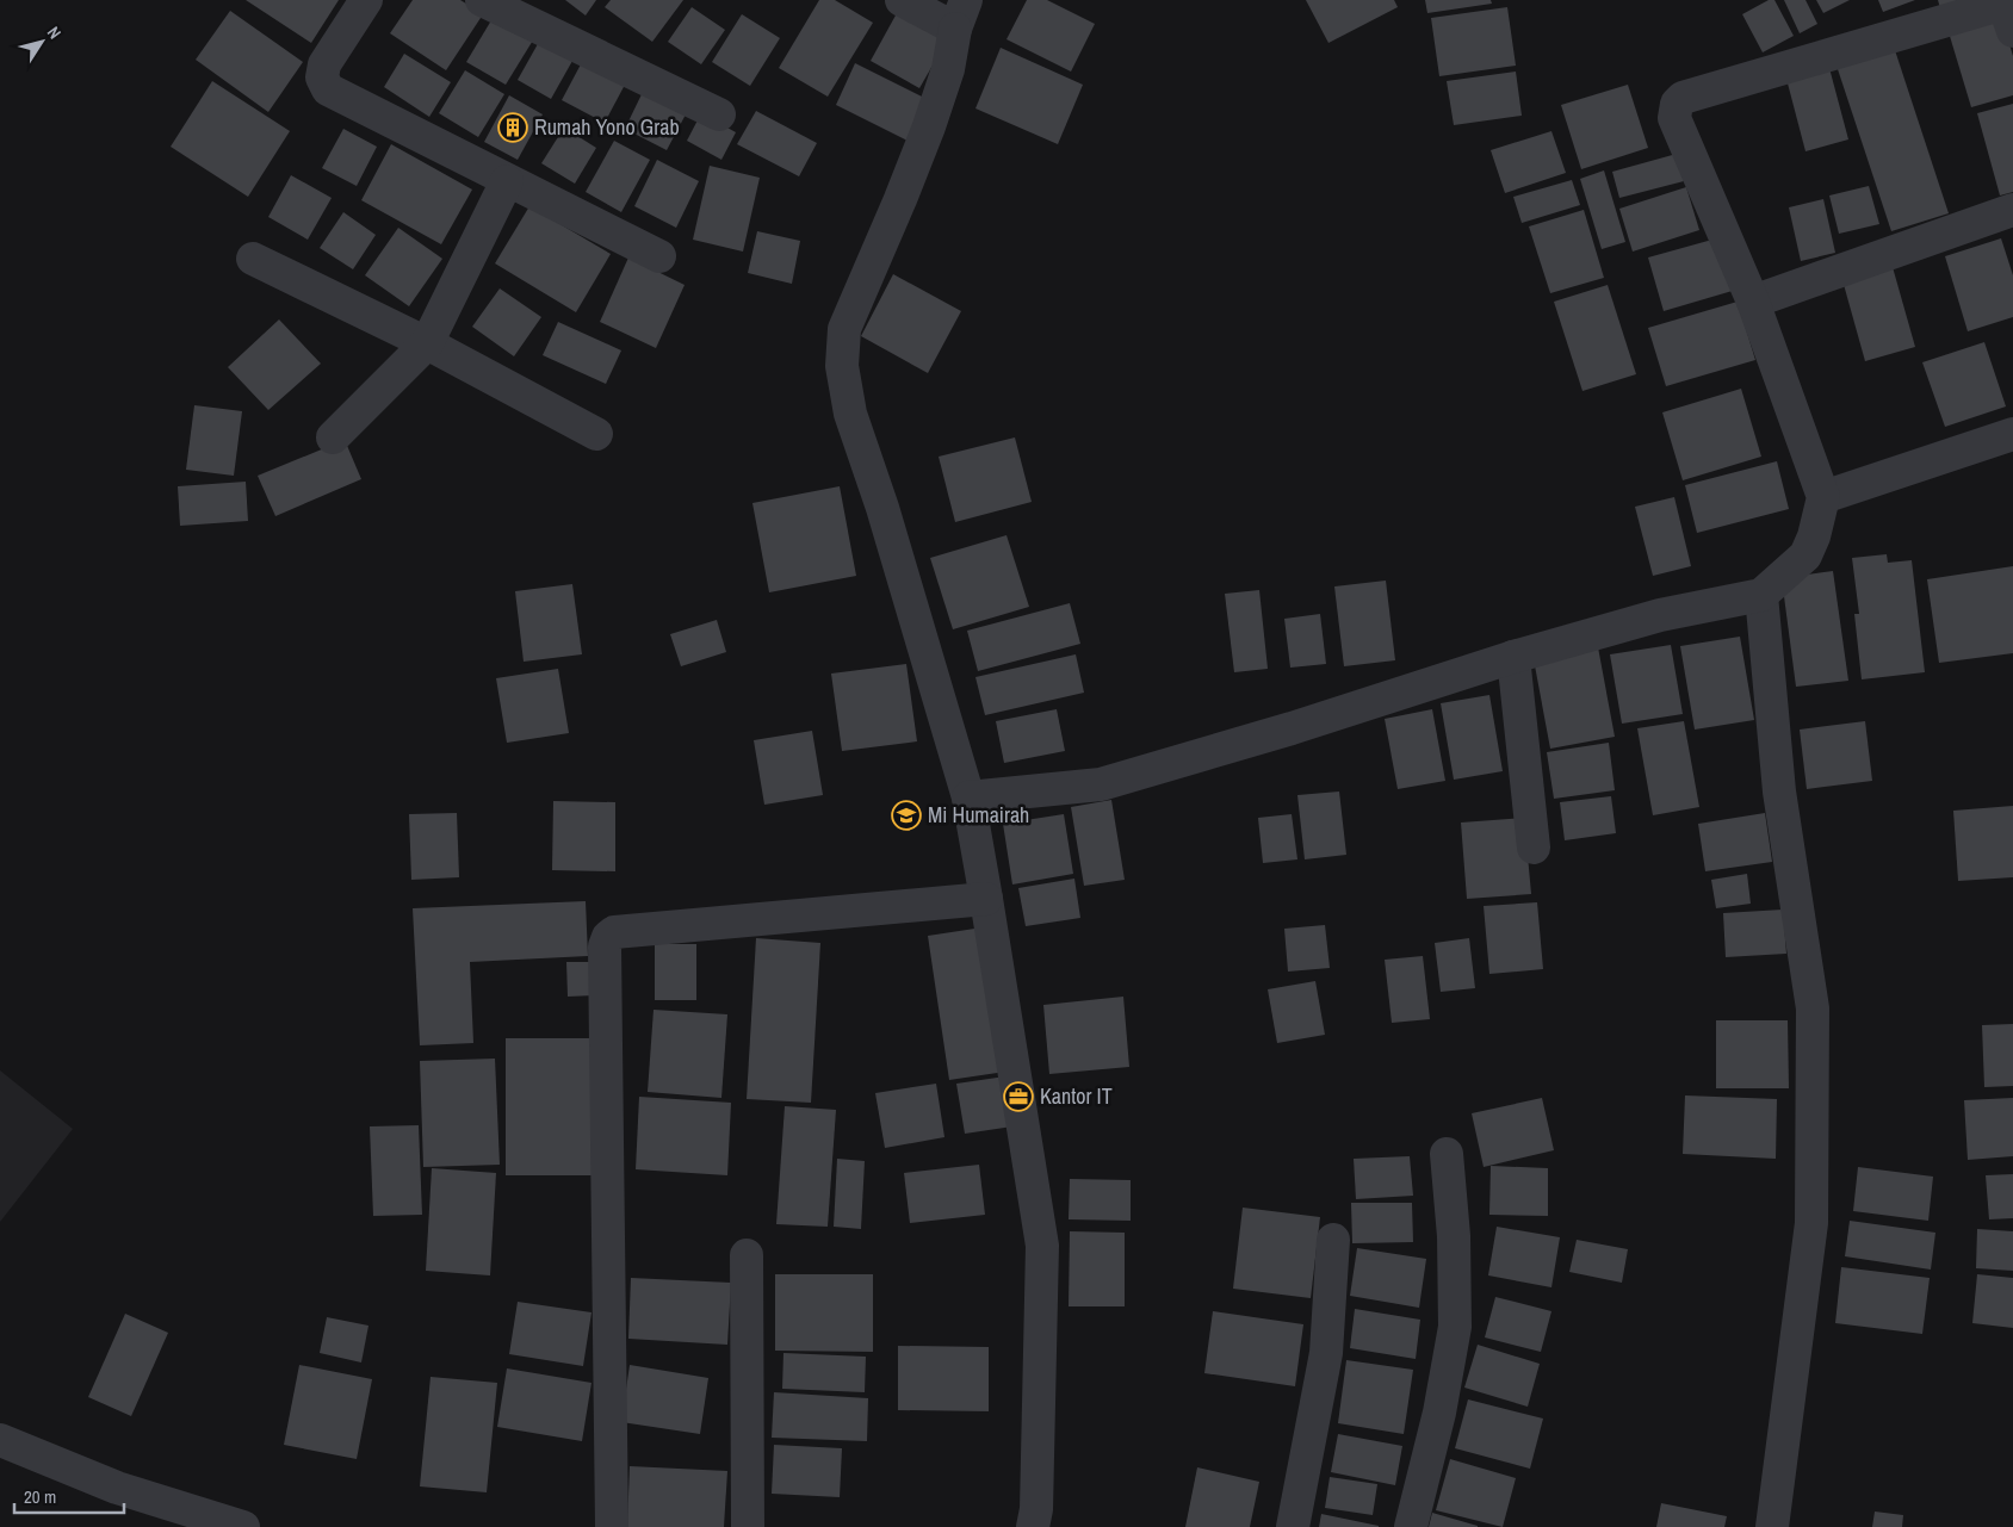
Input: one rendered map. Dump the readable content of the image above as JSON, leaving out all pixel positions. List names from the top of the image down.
{
  "places": {
    "building": ["Rumah Yono Grab"],
    "school or university": ["Mi Humairah"],
    "office": ["Kantor IT"]
  },
  "scale_bar": "20 m",
  "north": "top right"
}
